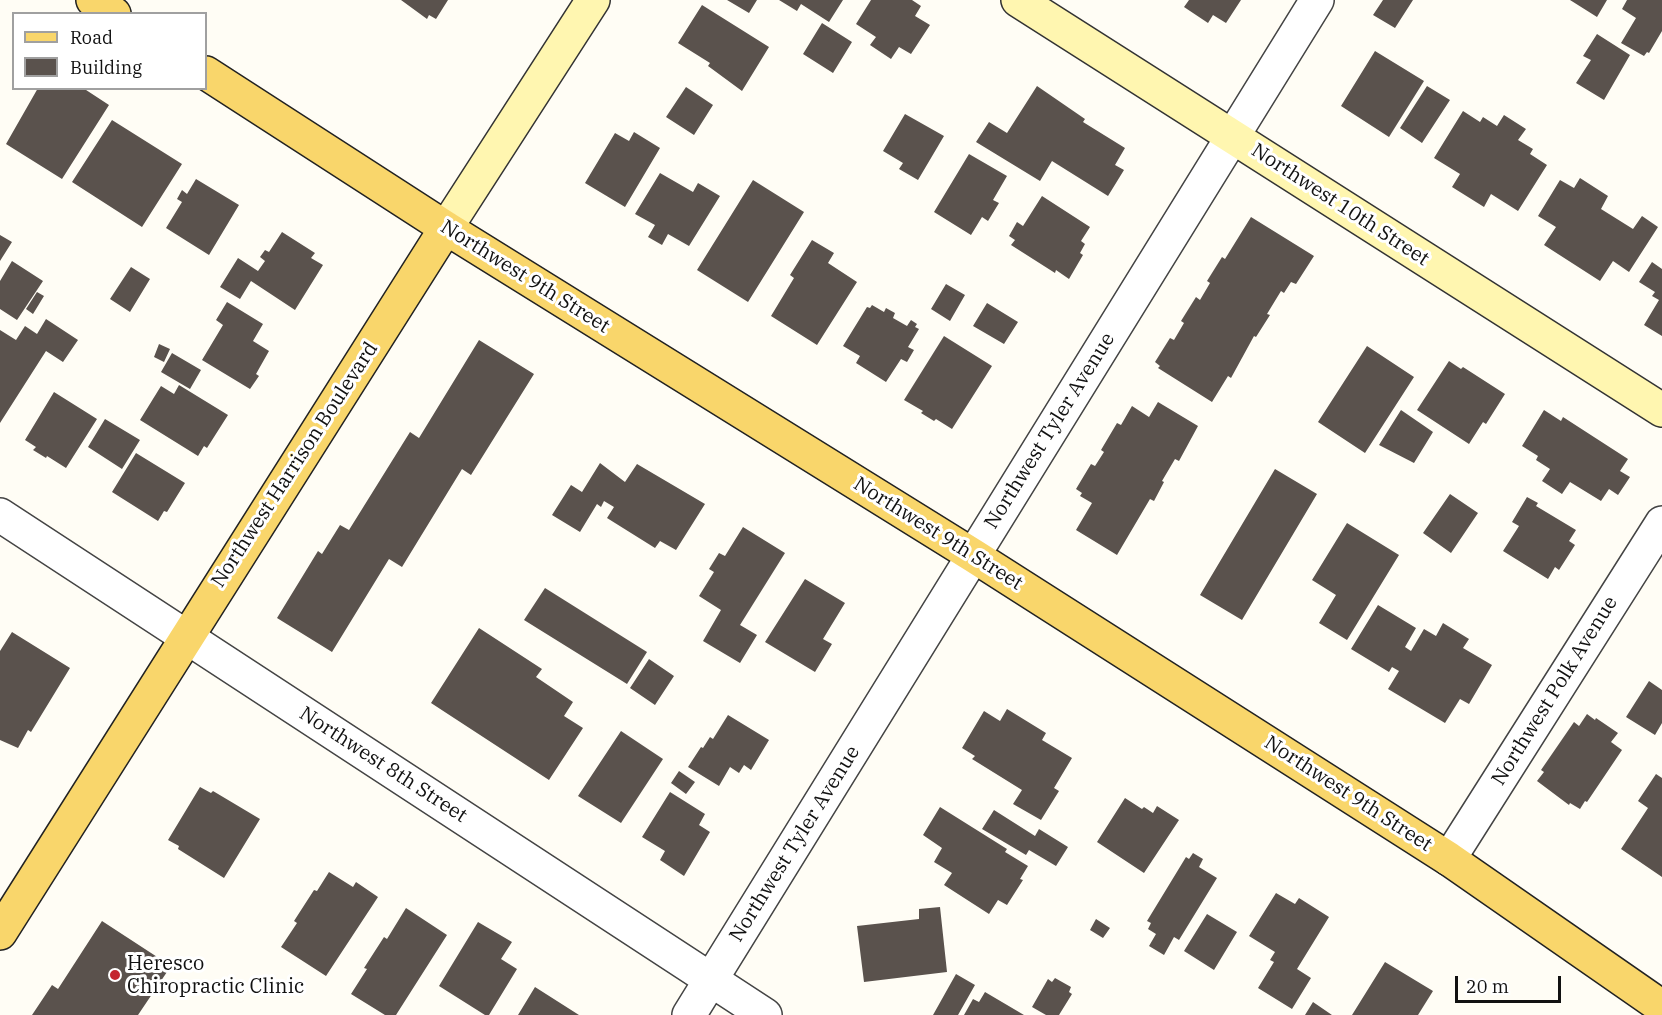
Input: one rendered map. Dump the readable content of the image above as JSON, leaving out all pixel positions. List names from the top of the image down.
{
  "streets": {
    "main road": ["Northwest 9th Street", "Northwest Harrison Boulevard"],
    "street": [
      "Northwest 10th Street",
      "Northwest Tyler Avenue",
      "Northwest Polk Avenue",
      "Northwest 8th Street"
    ]
  },
  "crossings": [
    ["Northwest 10th Street", "Northwest Tyler Avenue"],
    ["Northwest 9th Street", "Northwest Tyler Avenue"],
    ["Northwest 9th Street", "Northwest Harrison Boulevard"],
    ["Northwest 9th Street", "Northwest Polk Avenue"],
    ["Northwest Tyler Avenue", "Northwest 8th Street"],
    ["Northwest Harrison Boulevard", "Northwest 8th Street"]
  ],
  "places": ["Heresco Chiropractic Clinic"],
  "legend": ["Road", "Building"],
  "scale_bar": "20 m"
}
